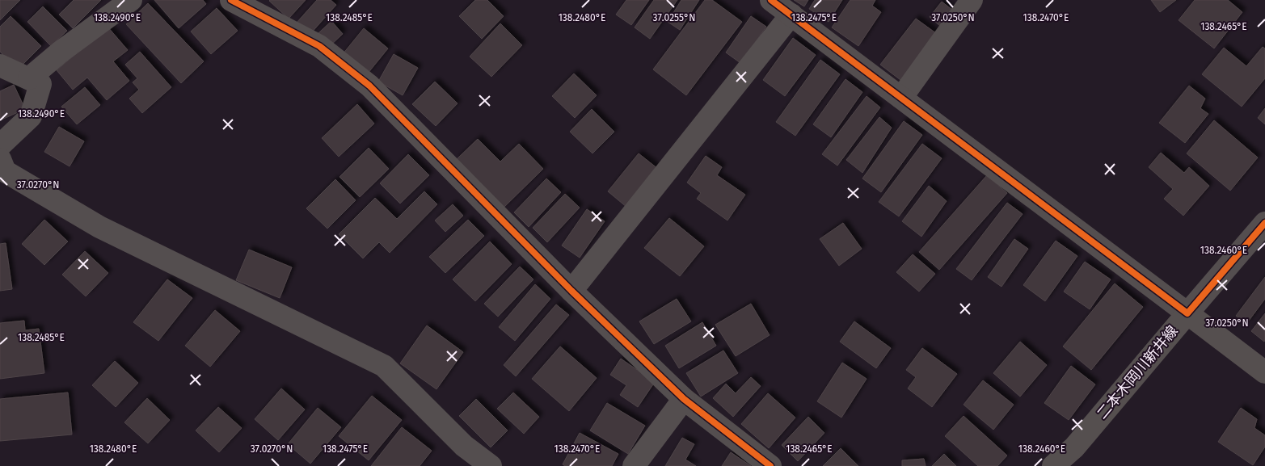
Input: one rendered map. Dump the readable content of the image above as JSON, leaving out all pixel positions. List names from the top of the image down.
{
  "streets": {
    "main road": ["二本木岡川新井線"]
  },
  "coordinates": [
    "138.2490°E",
    "138.2485°E",
    "138.2480°E",
    "138.2475°E",
    "138.2470°E",
    "37.0255°N",
    "37.0250°N",
    "138.2465°E",
    "37.0270°N",
    "138.2460°E"
  ]
}
